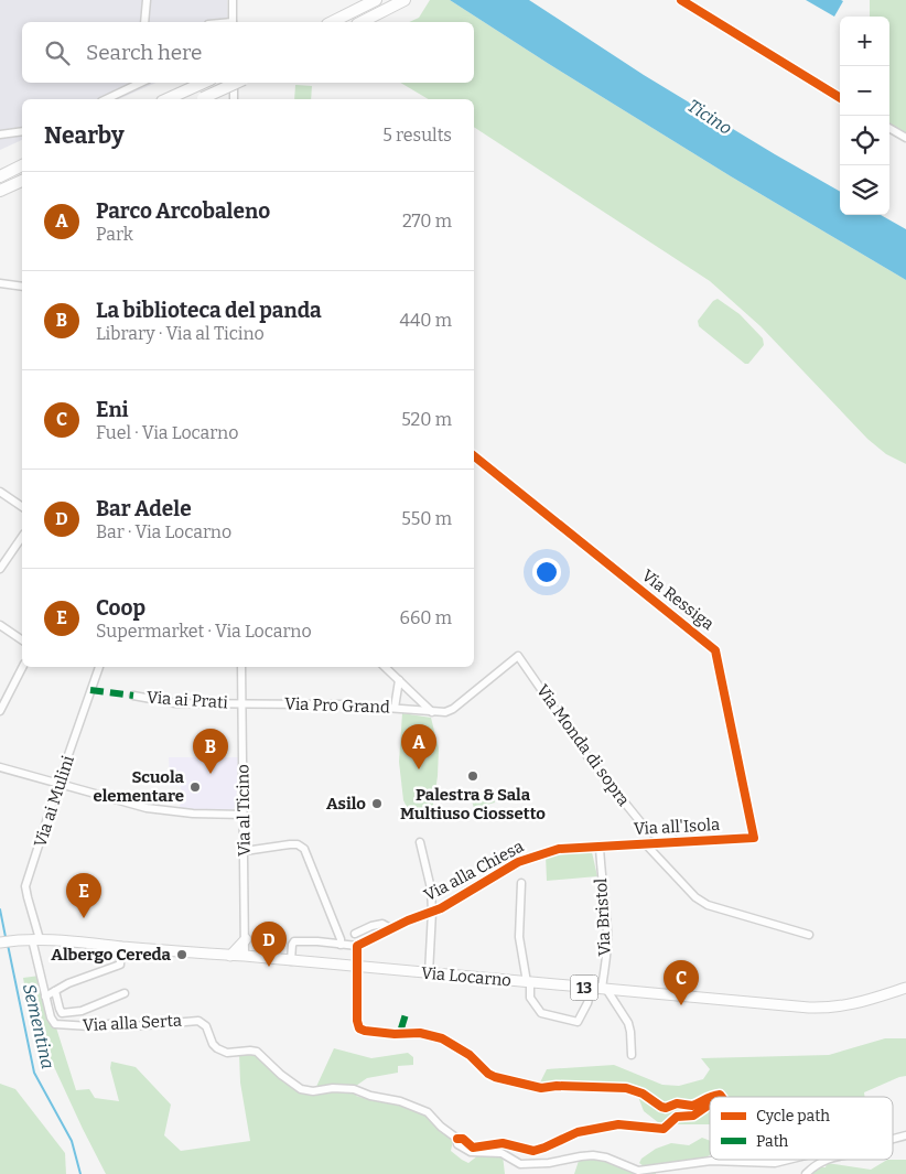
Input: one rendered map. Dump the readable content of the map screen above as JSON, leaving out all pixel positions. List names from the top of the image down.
{
  "streets": {
    "main road": ["Via Locarno", "13"],
    "street": [
      "Via Ressiga",
      "Via ai Prati",
      "Via Pro Grand",
      "Via Monda di sopra",
      "Via ai Mulini",
      "Via al Ticino",
      "Via all'Isola",
      "Via alla Chiesa",
      "Via Bristol",
      "Via alla Serta"
    ]
  },
  "crossings": [
    ["Via Ressiga", "Via all'Isola"],
    ["Via ai Prati", "Via Pro Grand"],
    ["Via ai Prati", "Via al Ticino"],
    ["Via Pro Grand", "Via Monda di sopra"],
    ["Via Pro Grand", "Via al Ticino"],
    ["Via Monda di sopra", "Via all'Isola"],
    ["Via ai Mulini", "Via Locarno"],
    ["Via ai Mulini", "13"],
    ["Via ai Mulini", "Via alla Serta"],
    ["Via al Ticino", "Via Locarno"],
    ["Via all'Isola", "Via alla Chiesa"],
    ["Via all'Isola", "Via Bristol"],
    ["Via alla Chiesa", "Via Bristol"],
    ["Via Bristol", "Via Locarno"],
    ["Via Locarno", "13"],
    ["Via Locarno", "Via alla Serta"],
    ["13", "Via alla Serta"]
  ],
  "water": ["Ticino", "Sementina"],
  "places": [
    "Palestra & Sala Multiuso Ciossetto",
    "Scuola elementare",
    "Asilo",
    "Albergo Cereda"
  ],
  "legend": ["Cycle path", "Path"],
  "page": {
    "map_buttons": ["+", "−"],
    "search": "Search here",
    "heading": ["Nearby", "5 results"],
    "list": [
      {
        "mark": "A",
        "name": "Parco Arcobaleno",
        "note": "Park",
        "value": "270 m"
      },
      {
        "mark": "B",
        "name": "La biblioteca del panda",
        "note": "Library · Via al Ticino",
        "value": "440 m"
      },
      {
        "mark": "C",
        "name": "Eni",
        "note": "Fuel · Via Locarno",
        "value": "520 m"
      },
      {
        "mark": "D",
        "name": "Bar Adele",
        "note": "Bar · Via Locarno",
        "value": "550 m"
      },
      {
        "mark": "E",
        "name": "Coop",
        "note": "Supermarket · Via Locarno",
        "value": "660 m"
      }
    ],
    "pins": [
      "A",
      "B",
      "E",
      "D",
      "C"
    ]
  }
}
